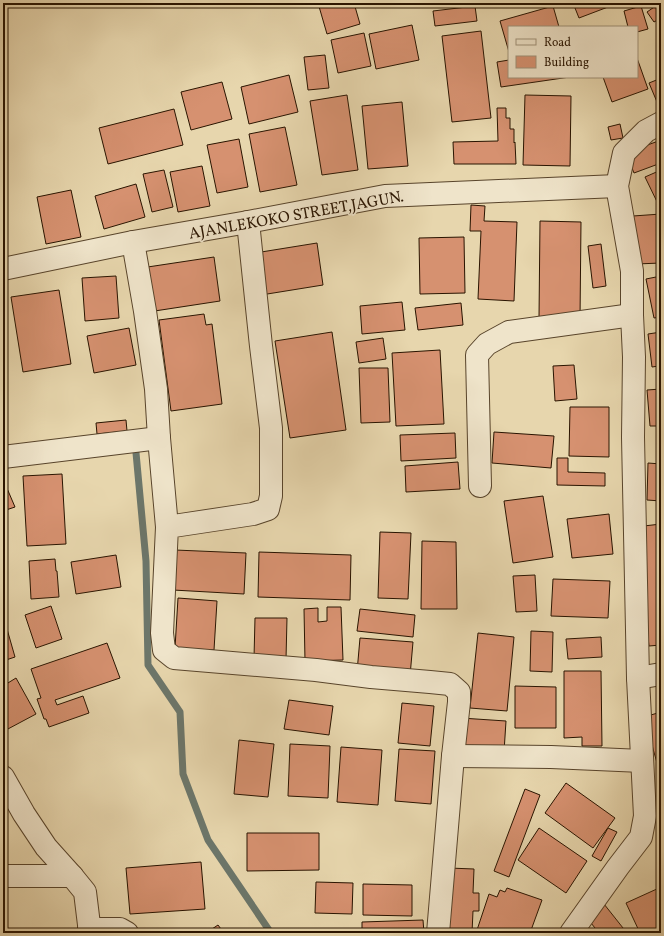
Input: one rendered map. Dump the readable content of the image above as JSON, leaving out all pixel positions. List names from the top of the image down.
{
  "streets": {
    "street": ["AJANLEKOKO STREET,JAGUN."]
  },
  "legend": ["Road", "Building"]
}
